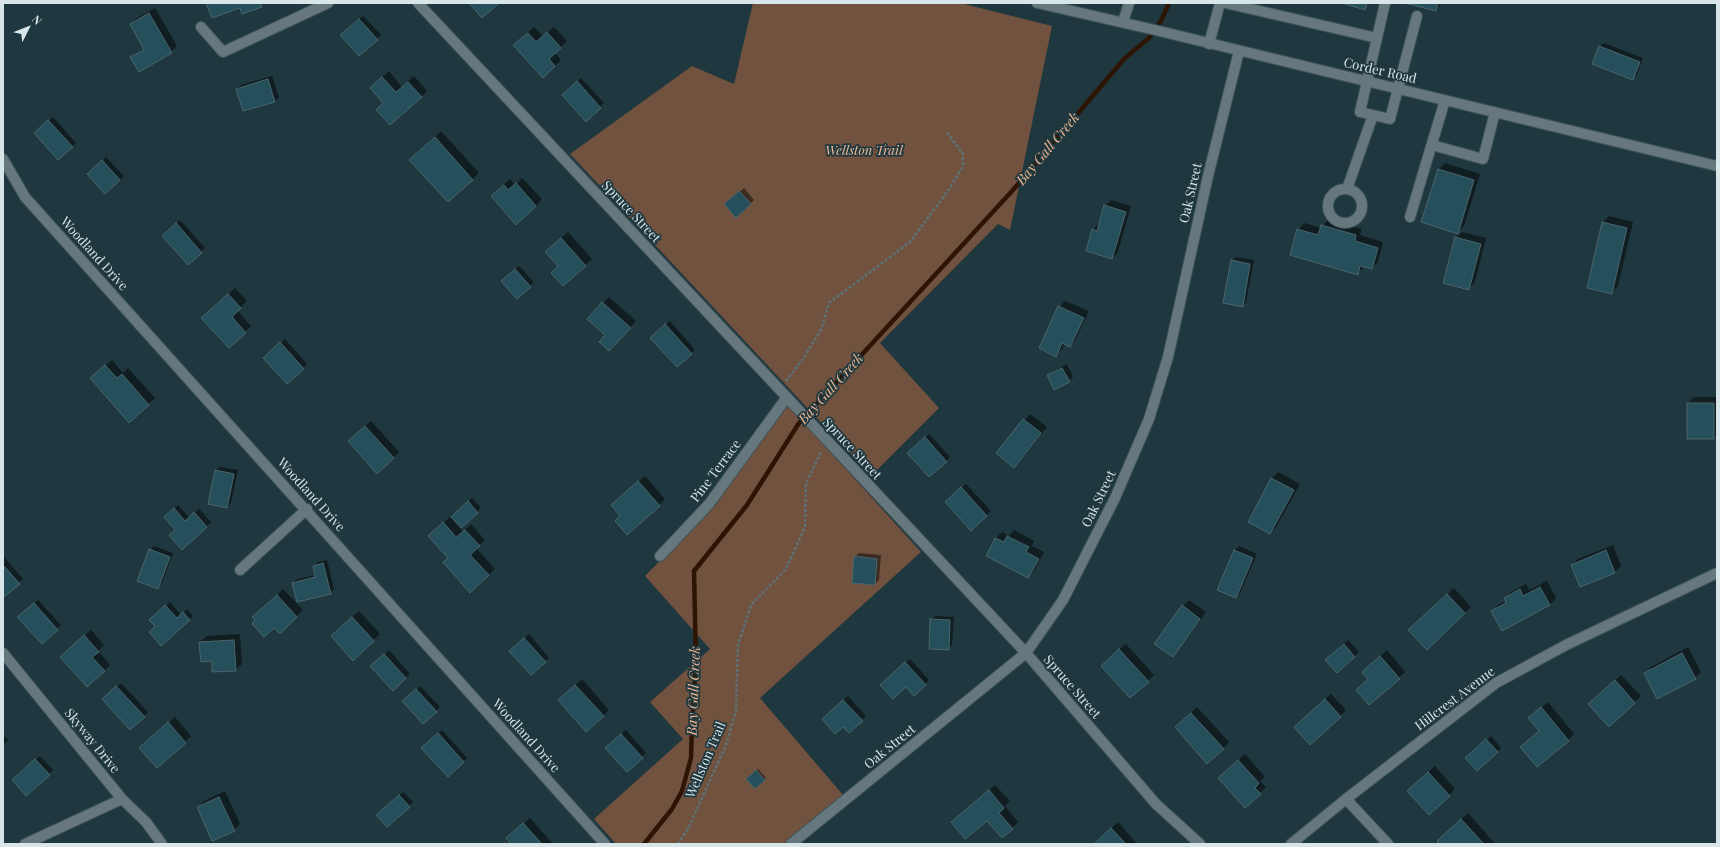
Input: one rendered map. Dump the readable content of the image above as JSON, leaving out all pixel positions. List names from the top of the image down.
{
  "streets": {
    "street": [
      "Corder Road",
      "Oak Street",
      "Spruce Street",
      "Woodland Drive",
      "Pine Terrace",
      "Hillcrest Avenue",
      "Skyway Drive"
    ],
    "path": ["Wellston Trail"]
  },
  "crossings": [
    ["Corder Road", "Oak Street"],
    ["Oak Street", "Spruce Street"],
    ["Spruce Street", "Pine Terrace"],
    ["Spruce Street", "Wellston Trail"]
  ],
  "water": ["Bay Gall Creek"],
  "parks": ["Wellston Trail"],
  "north": "top right"
}
